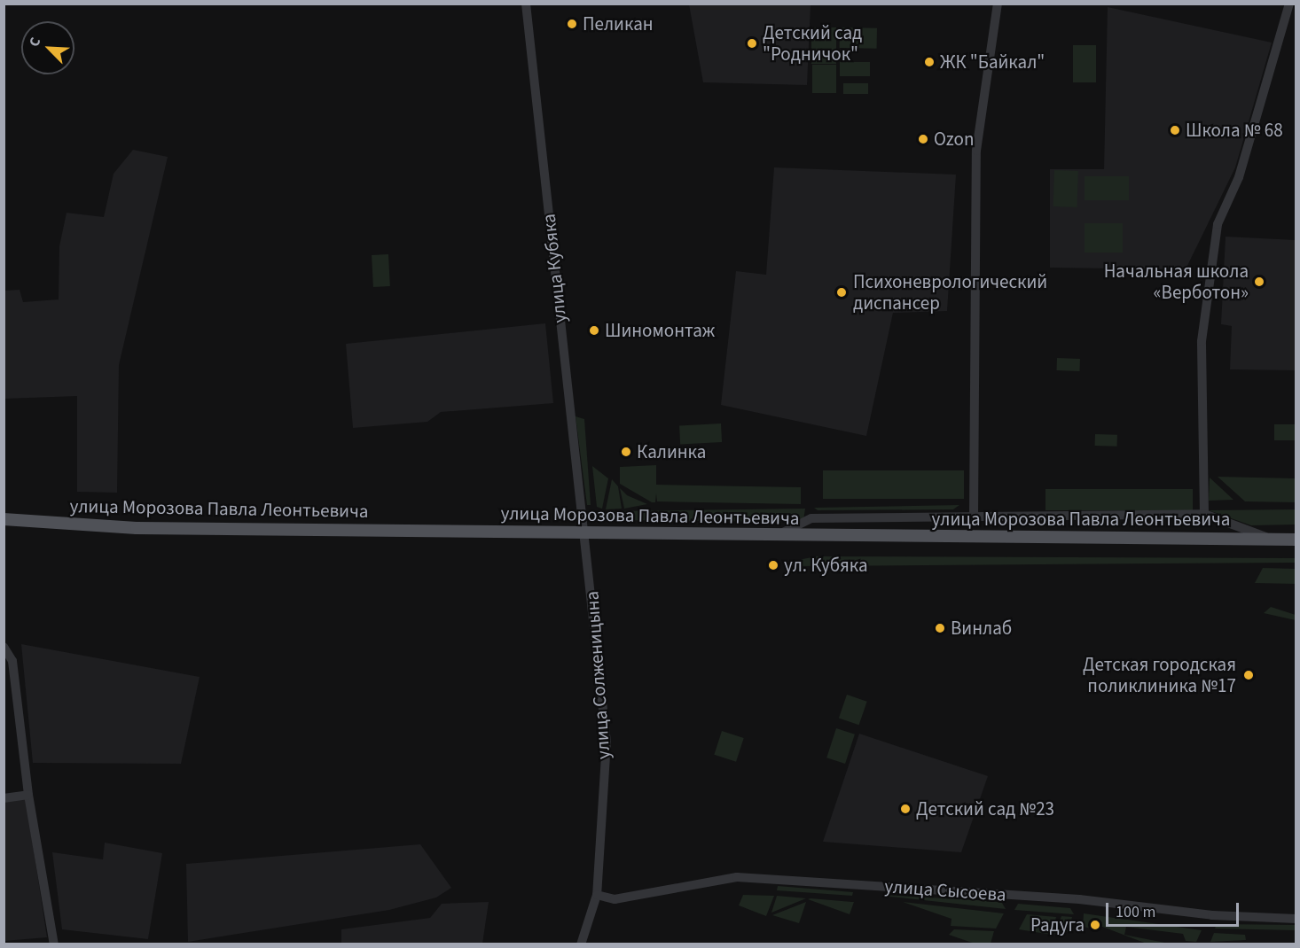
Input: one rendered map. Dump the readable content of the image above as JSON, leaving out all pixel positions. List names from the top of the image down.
{
  "streets": {
    "main road": ["улица Морозова Павла Леонтьевича"],
    "street": ["улица Кубяка", "улица Солженицына", "улица Сысоева"]
  },
  "crossings": [
    ["улица Кубяка", "улица Морозова Павла Леонтьевича"],
    ["улица Кубяка", "улица Солженицына"],
    ["улица Морозова Павла Леонтьевича", "улица Солженицына"],
    ["улица Солженицына", "улица Сысоева"]
  ],
  "places": [
    "Пеликан",
    "Детский сад \"Родничок\"",
    "ЖК \"Байкал\"",
    "Школа № 68",
    "Ozon",
    "Начальная школа «Верботон»",
    "Психоневрологический диспансер",
    "Шиномонтаж",
    "Калинка",
    "ул. Кубяка",
    "Винлаб",
    "Детская городская поликлиника №17",
    "Детский сад №23",
    "Радуга"
  ],
  "scale_bar": "100 m",
  "north": "top left"
}
